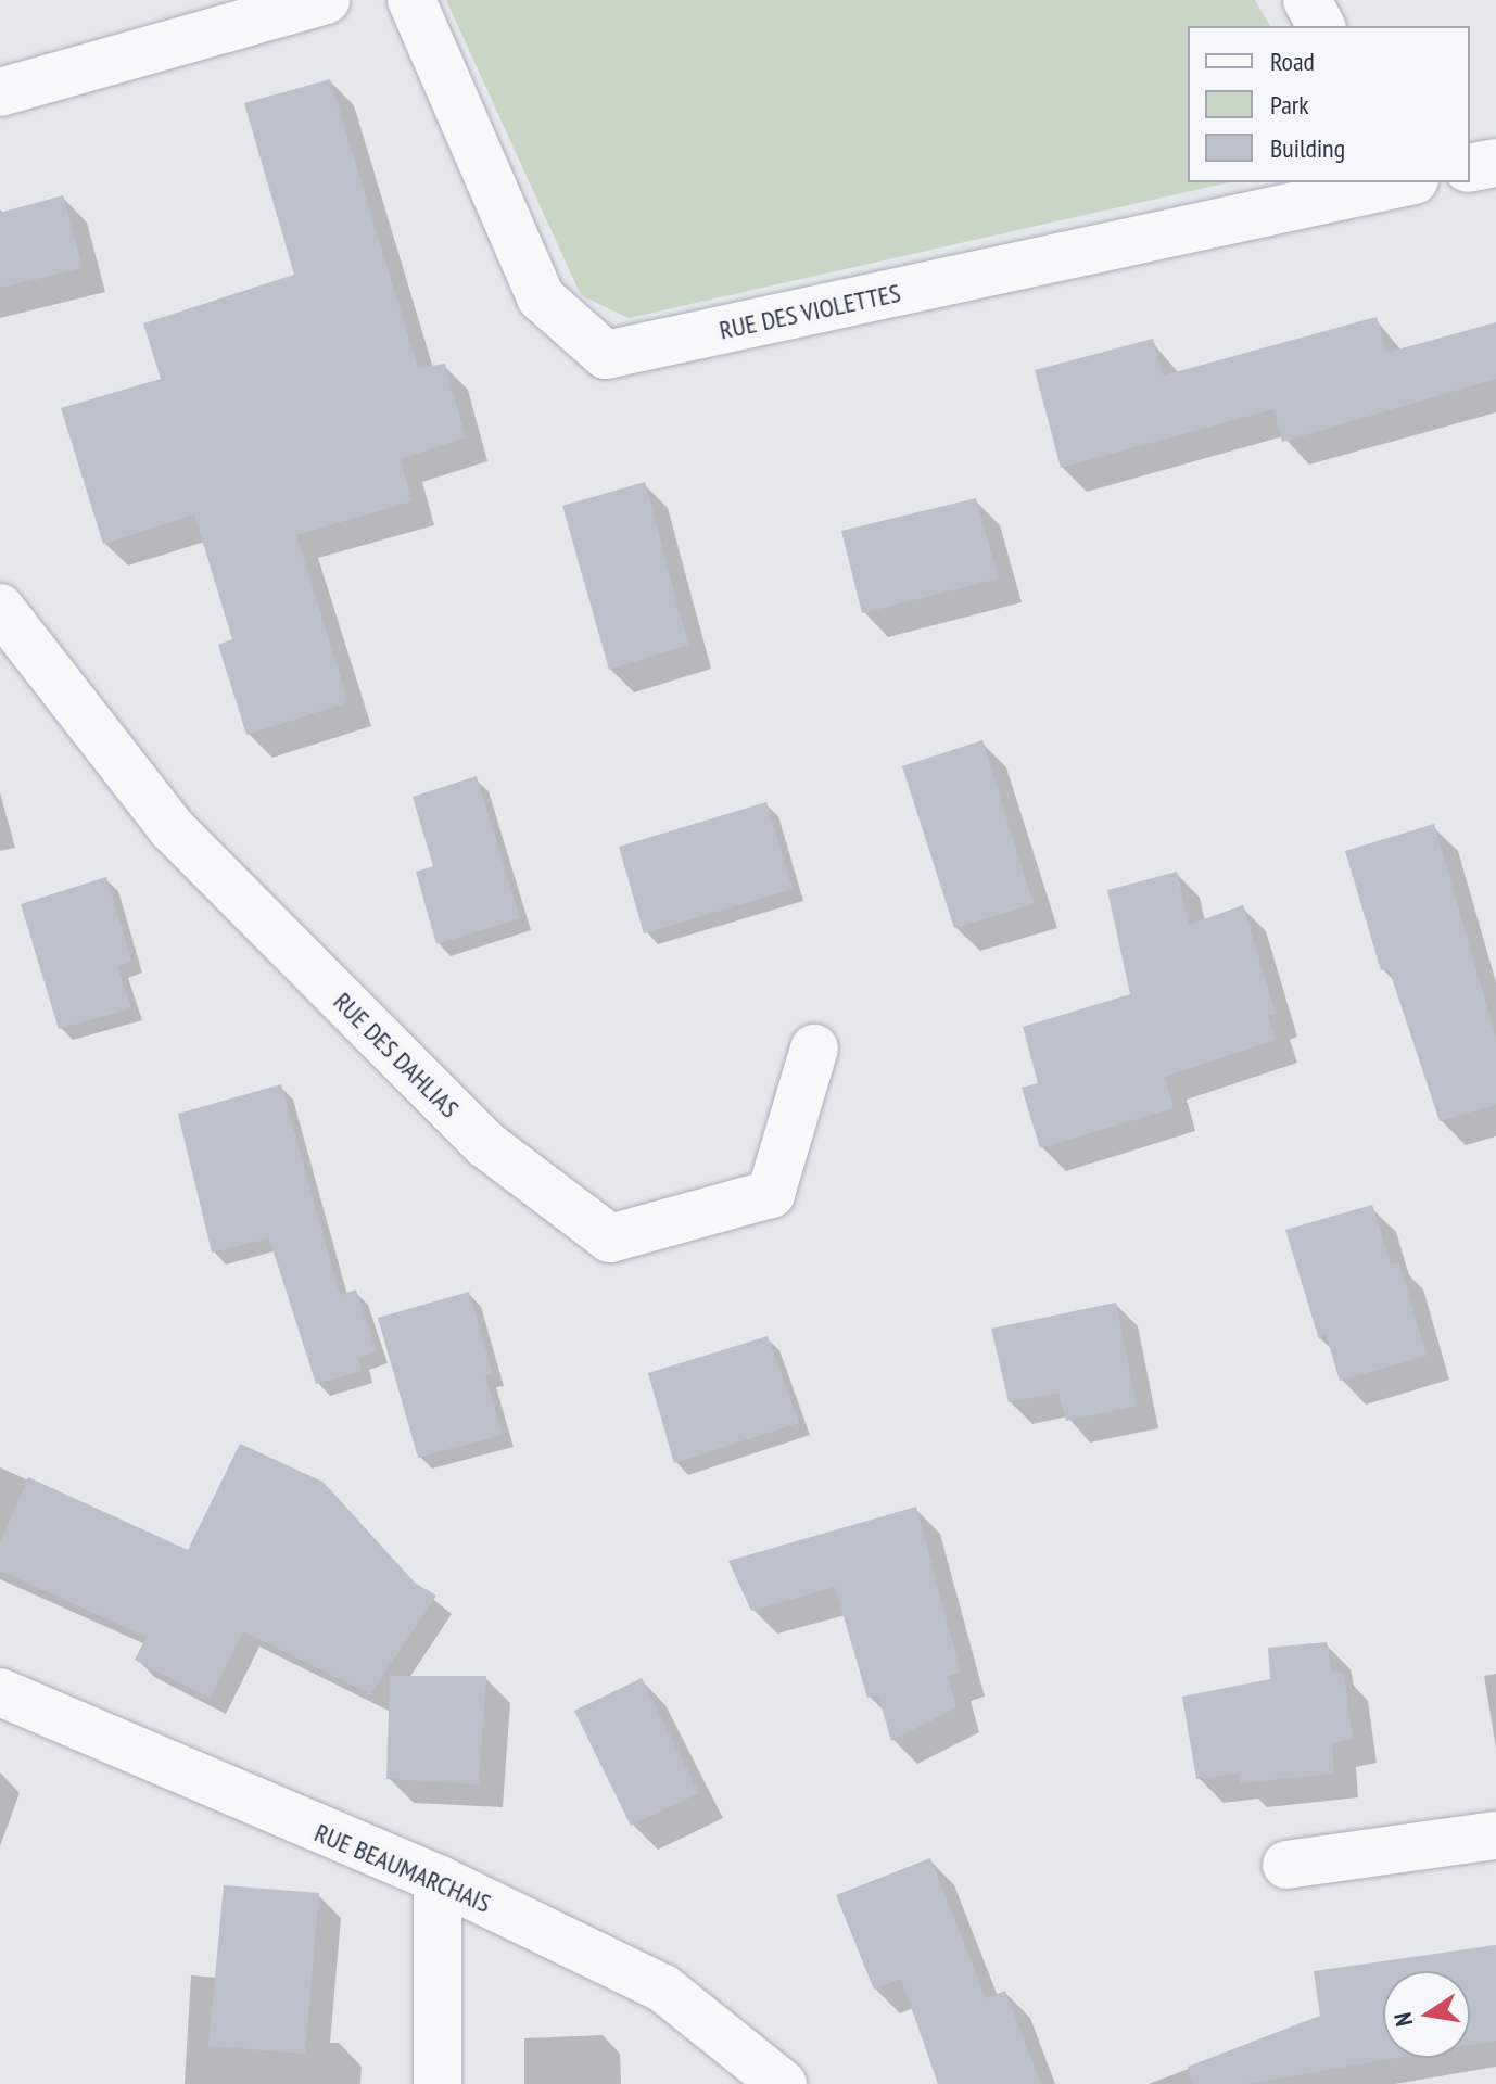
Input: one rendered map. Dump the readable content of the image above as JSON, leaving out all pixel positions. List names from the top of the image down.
{
  "streets": {
    "street": ["RUE DES VIOLETTES", "RUE DES DAHLIAS", "RUE BEAUMARCHAIS"]
  },
  "legend": ["Road", "Park", "Building"],
  "north": "left"
}
